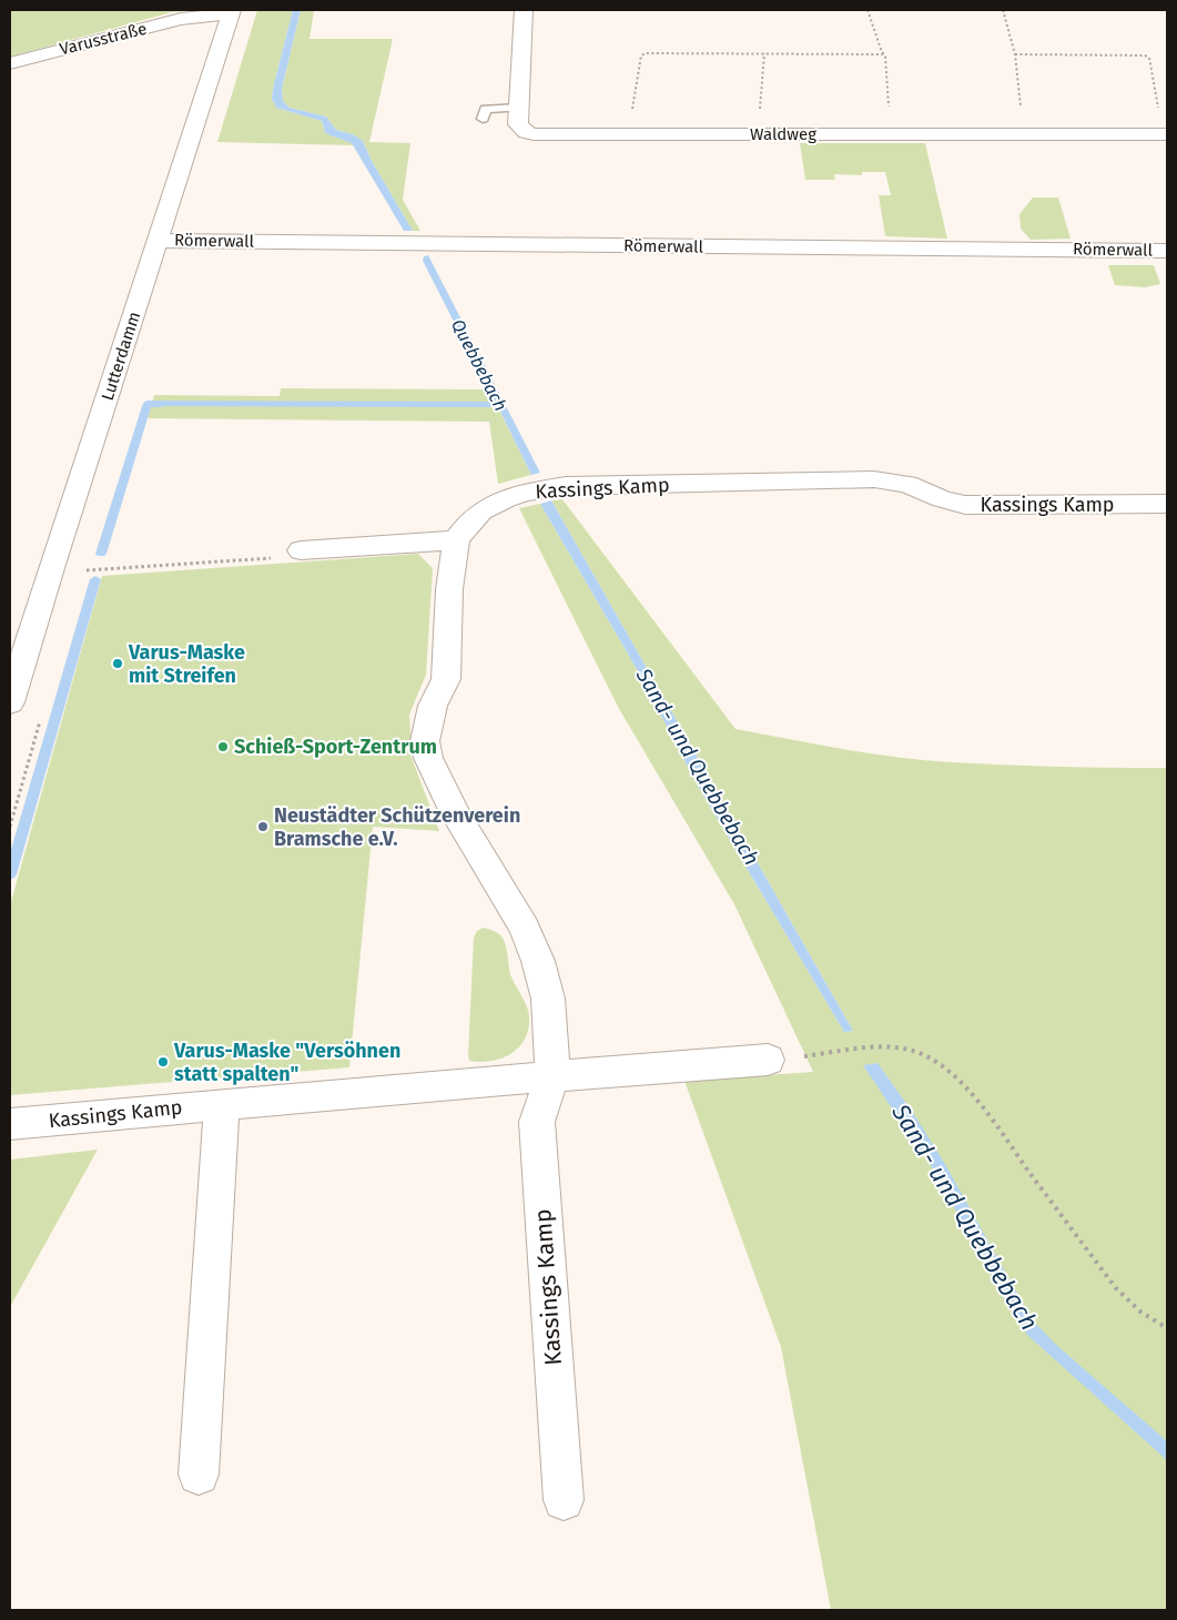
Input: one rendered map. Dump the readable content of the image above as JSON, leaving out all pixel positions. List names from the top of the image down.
{
  "streets": {
    "street": [
      "Varusstraße",
      "Waldweg",
      "Römerwall",
      "Lutterdamm",
      "Kassings Kamp"
    ]
  },
  "crossings": [
    ["Varusstraße", "Lutterdamm"],
    ["Römerwall", "Lutterdamm"]
  ],
  "water": ["Quebbebach", "Sand- und Quebbebach"],
  "places": [
    "Varus-Maske mit Streifen",
    "Schieß-Sport-Zentrum",
    "Neustädter Schützenverein Bramsche e.V.",
    "Varus-Maske \"Versöhnen statt spalten\""
  ]
}
